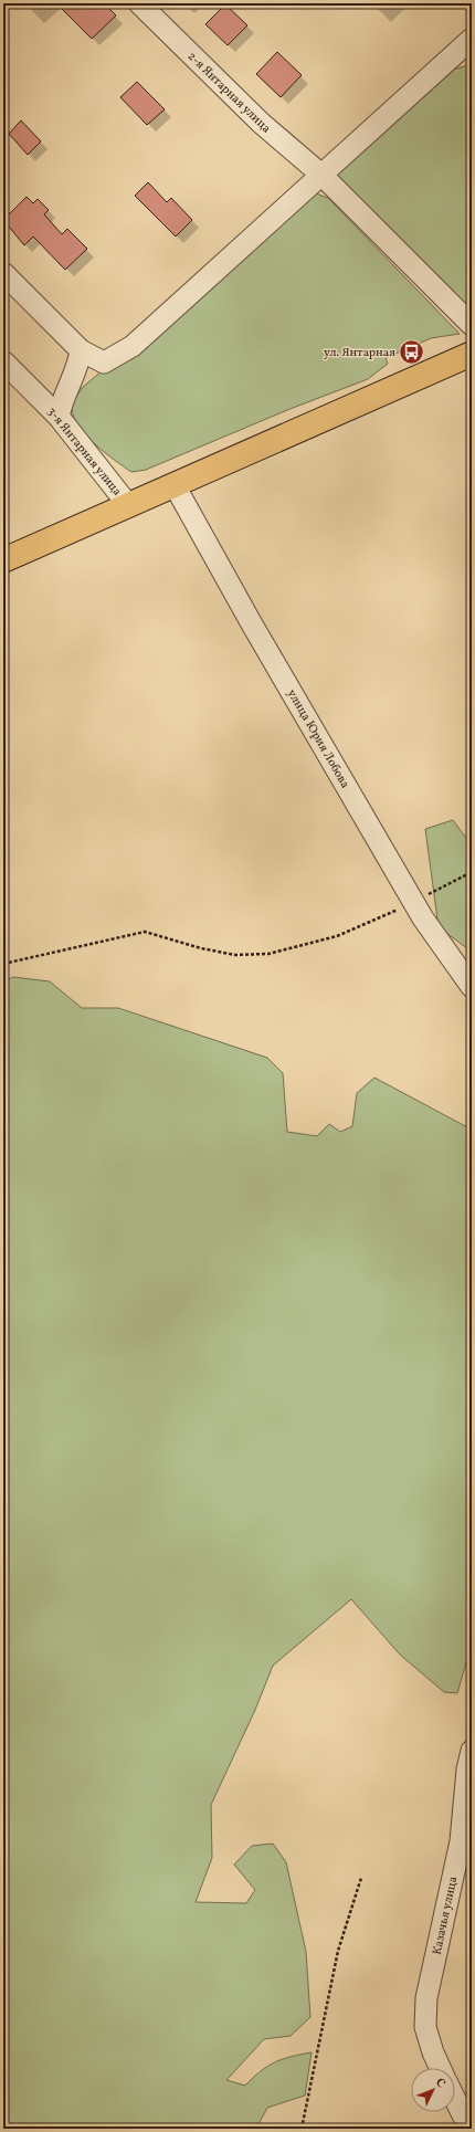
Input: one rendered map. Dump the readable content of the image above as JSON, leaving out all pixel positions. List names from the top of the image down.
{
  "streets": {
    "street": [
      "2-я Янтарная улица",
      "3-я Янтарная улица",
      "улица Юрия Лобова",
      "Казачья улица"
    ]
  },
  "places": {
    "bus stop": ["ул. Янтарная"]
  },
  "north": "top right"
}
